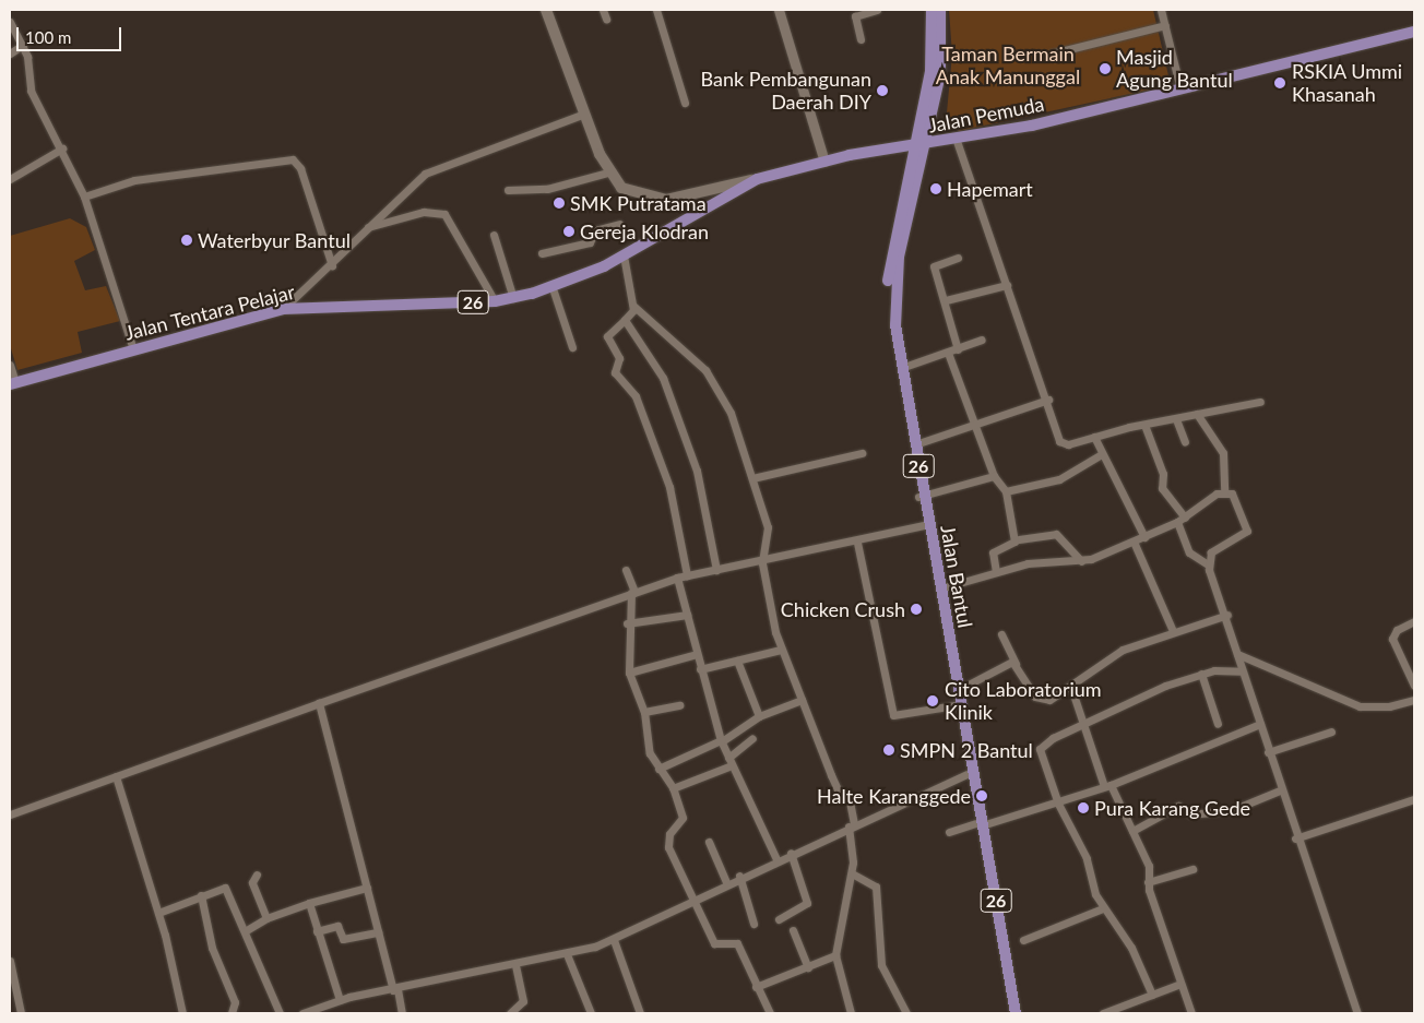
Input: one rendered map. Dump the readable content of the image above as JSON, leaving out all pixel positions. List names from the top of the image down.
{
  "streets": {
    "main road": [
      "Jalan Pemuda",
      "26",
      "Jalan Tentara Pelajar",
      "Jalan Bantul"
    ]
  },
  "crossings": [
    ["Jalan Pemuda", "Jalan Tentara Pelajar"],
    ["Jalan Pemuda", "Jalan Bantul"],
    ["Jalan Tentara Pelajar", "Jalan Bantul"]
  ],
  "parks": ["Taman Bermain Anak Manunggal"],
  "places": [
    "Masjid Agung Bantul",
    "RSKIA Ummi Khasanah",
    "Bank Pembangunan Daerah DIY",
    "Hapemart",
    "SMK Putratama",
    "Gereja Klodran",
    "Waterbyur Bantul",
    "Chicken Crush",
    "Cito Laboratorium Klinik",
    "SMPN 2 Bantul",
    "Halte Karanggede",
    "Pura Karang Gede"
  ],
  "scale_bar": "100 m"
}
